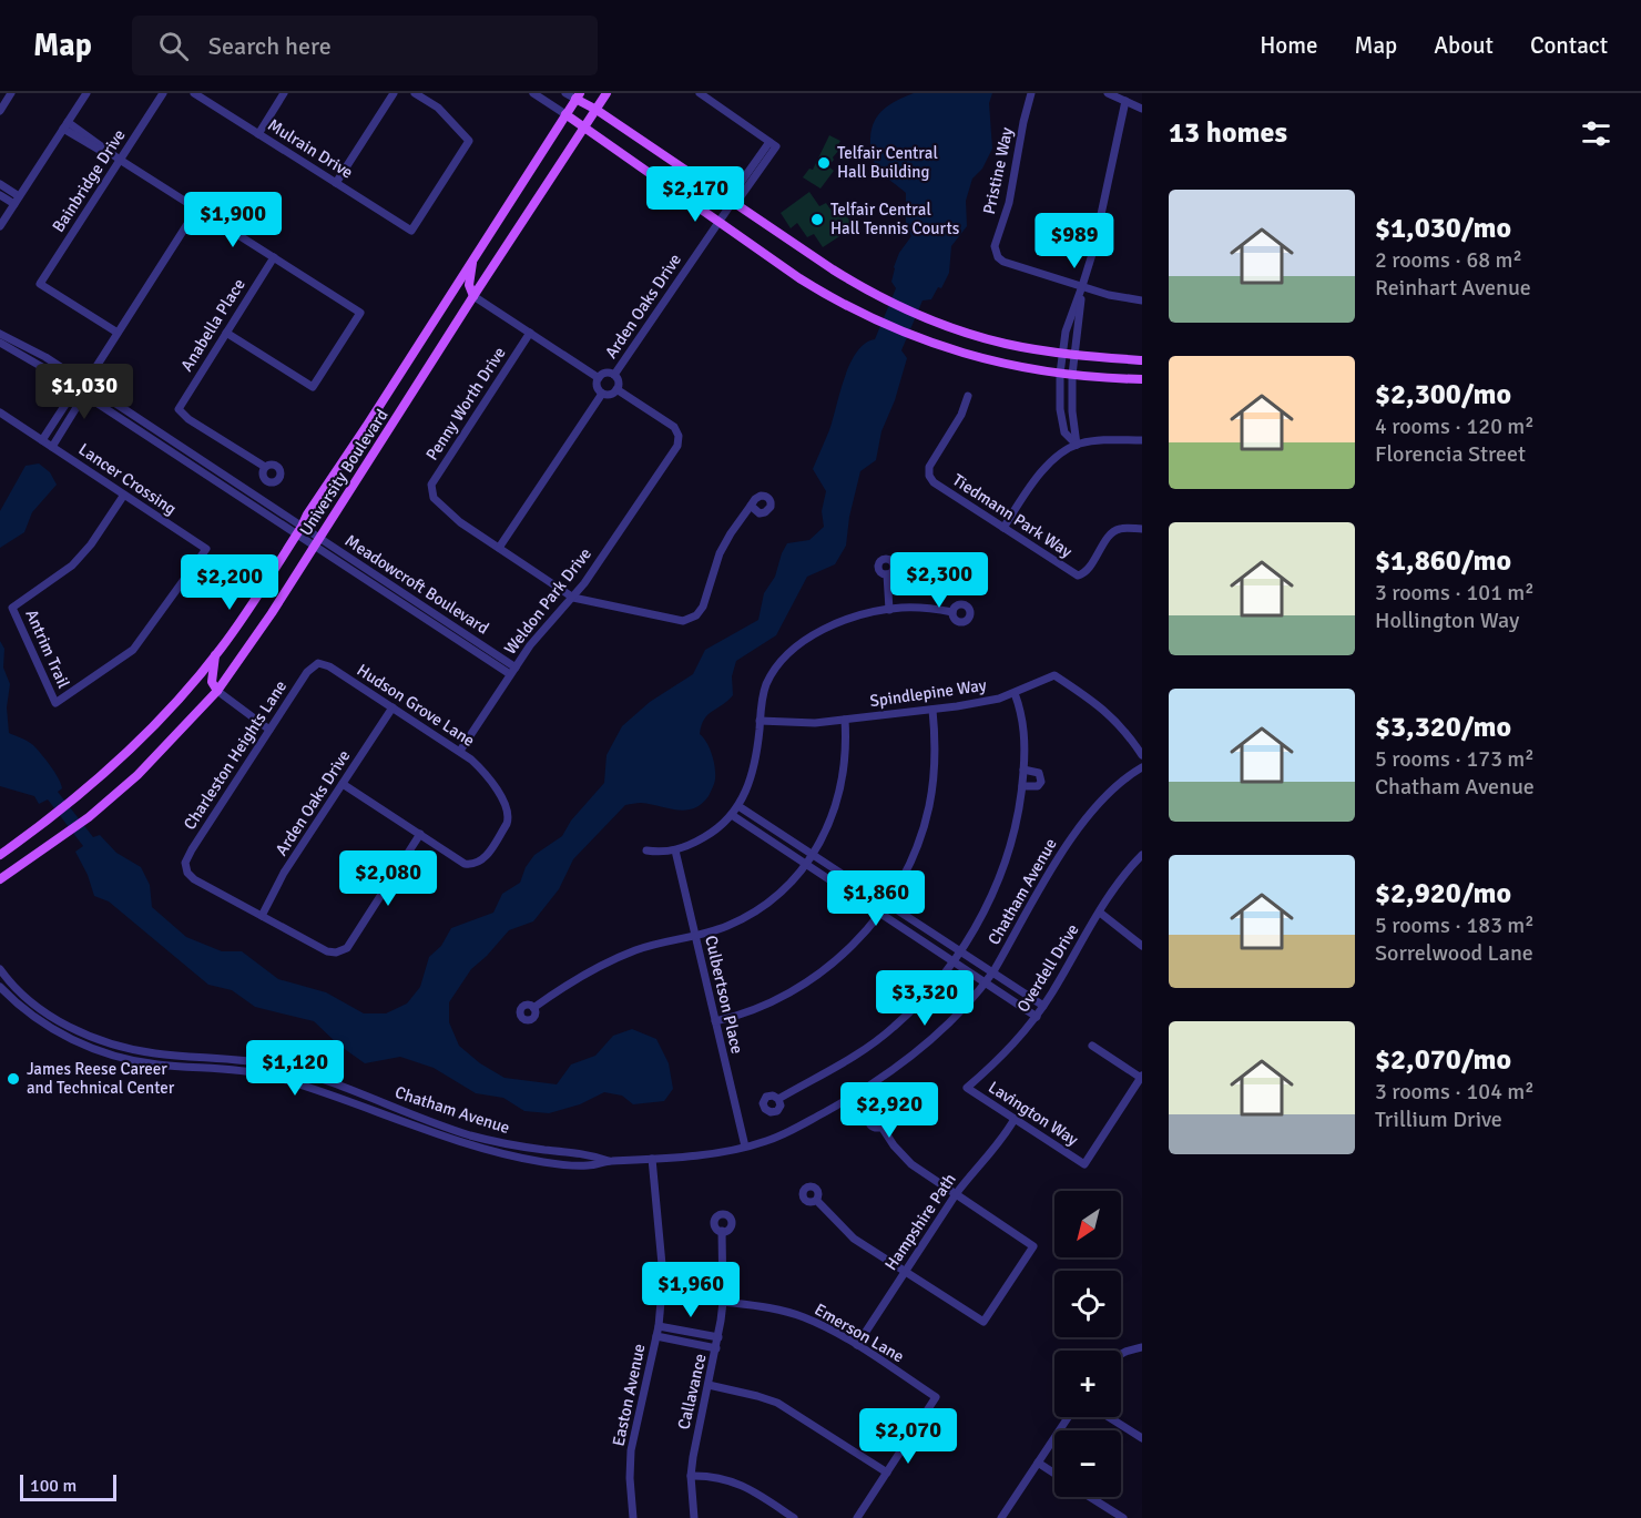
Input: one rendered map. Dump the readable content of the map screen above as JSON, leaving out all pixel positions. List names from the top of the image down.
{
  "streets": {
    "main road": ["University Boulevard"],
    "street": [
      "Mulrain Drive",
      "Pristine Way",
      "Bainbridge Drive",
      "Arden Oaks Drive",
      "Anabella Place",
      "Penny Worth Drive",
      "Lancer Crossing",
      "Tiedmann Park Way",
      "Meadowcroft Boulevard",
      "Weldon Park Drive",
      "Antrim Trail",
      "Spindlepine Way",
      "Hudson Grove Lane",
      "Charleston Heights Lane",
      "Chatham Avenue",
      "Overdell Drive",
      "Culbertson Place",
      "Lavington Way",
      "Hampshire Path",
      "Emerson Lane",
      "Callavance",
      "Easton Avenue"
    ]
  },
  "crossings": [
    ["Arden Oaks Drive", "Weldon Park Drive"],
    ["Arden Oaks Drive", "Hudson Grove Lane"],
    ["Arden Oaks Drive", "Charleston Heights Lane"],
    ["University Boulevard", "Meadowcroft Boulevard"],
    ["Lancer Crossing", "Antrim Trail"],
    ["Meadowcroft Boulevard", "Weldon Park Drive"],
    ["Weldon Park Drive", "Hudson Grove Lane"],
    ["Hudson Grove Lane", "Charleston Heights Lane"],
    ["Chatham Avenue", "Culbertson Place"],
    ["Chatham Avenue", "Easton Avenue"],
    ["Overdell Drive", "Lavington Way"],
    ["Lavington Way", "Hampshire Path"],
    ["Hampshire Path", "Emerson Lane"],
    ["Emerson Lane", "Callavance"]
  ],
  "places": ["Telfair Central Hall Building", "Telfair Central Hall Tennis Courts", "James Reese Career and Technical Center"],
  "scale_bar": "100 m",
  "north": "bottom left",
  "page": {
    "header": "Map",
    "search": "Search here",
    "nav": [
      "Home",
      "Map",
      "About",
      "Contact"
    ],
    "heading": "13 homes",
    "price": [
      "$2,170",
      "$1,900",
      "$989",
      "$1,030",
      "$2,300",
      "$2,200",
      "$2,080",
      "$1,860",
      "$3,320",
      "$1,120",
      "$2,920",
      "$1,960",
      "$2,070"
    ],
    "list": [
      {
        "name": "$1,030/mo",
        "note": "2 rooms · 68 m² · Reinhart Avenue"
      },
      {
        "name": "$2,300/mo",
        "note": "4 rooms · 120 m² · Florencia Street"
      },
      {
        "name": "$1,860/mo",
        "note": "3 rooms · 101 m² · Hollington Way"
      },
      {
        "name": "$3,320/mo",
        "note": "5 rooms · 173 m² · Chatham Avenue"
      },
      {
        "name": "$2,920/mo",
        "note": "5 rooms · 183 m² · Sorrelwood Lane"
      },
      {
        "name": "$2,070/mo",
        "note": "3 rooms · 104 m² · Trillium Drive"
      }
    ],
    "map_buttons": ["+", "−"],
    "scale": "100 m"
  }
}
